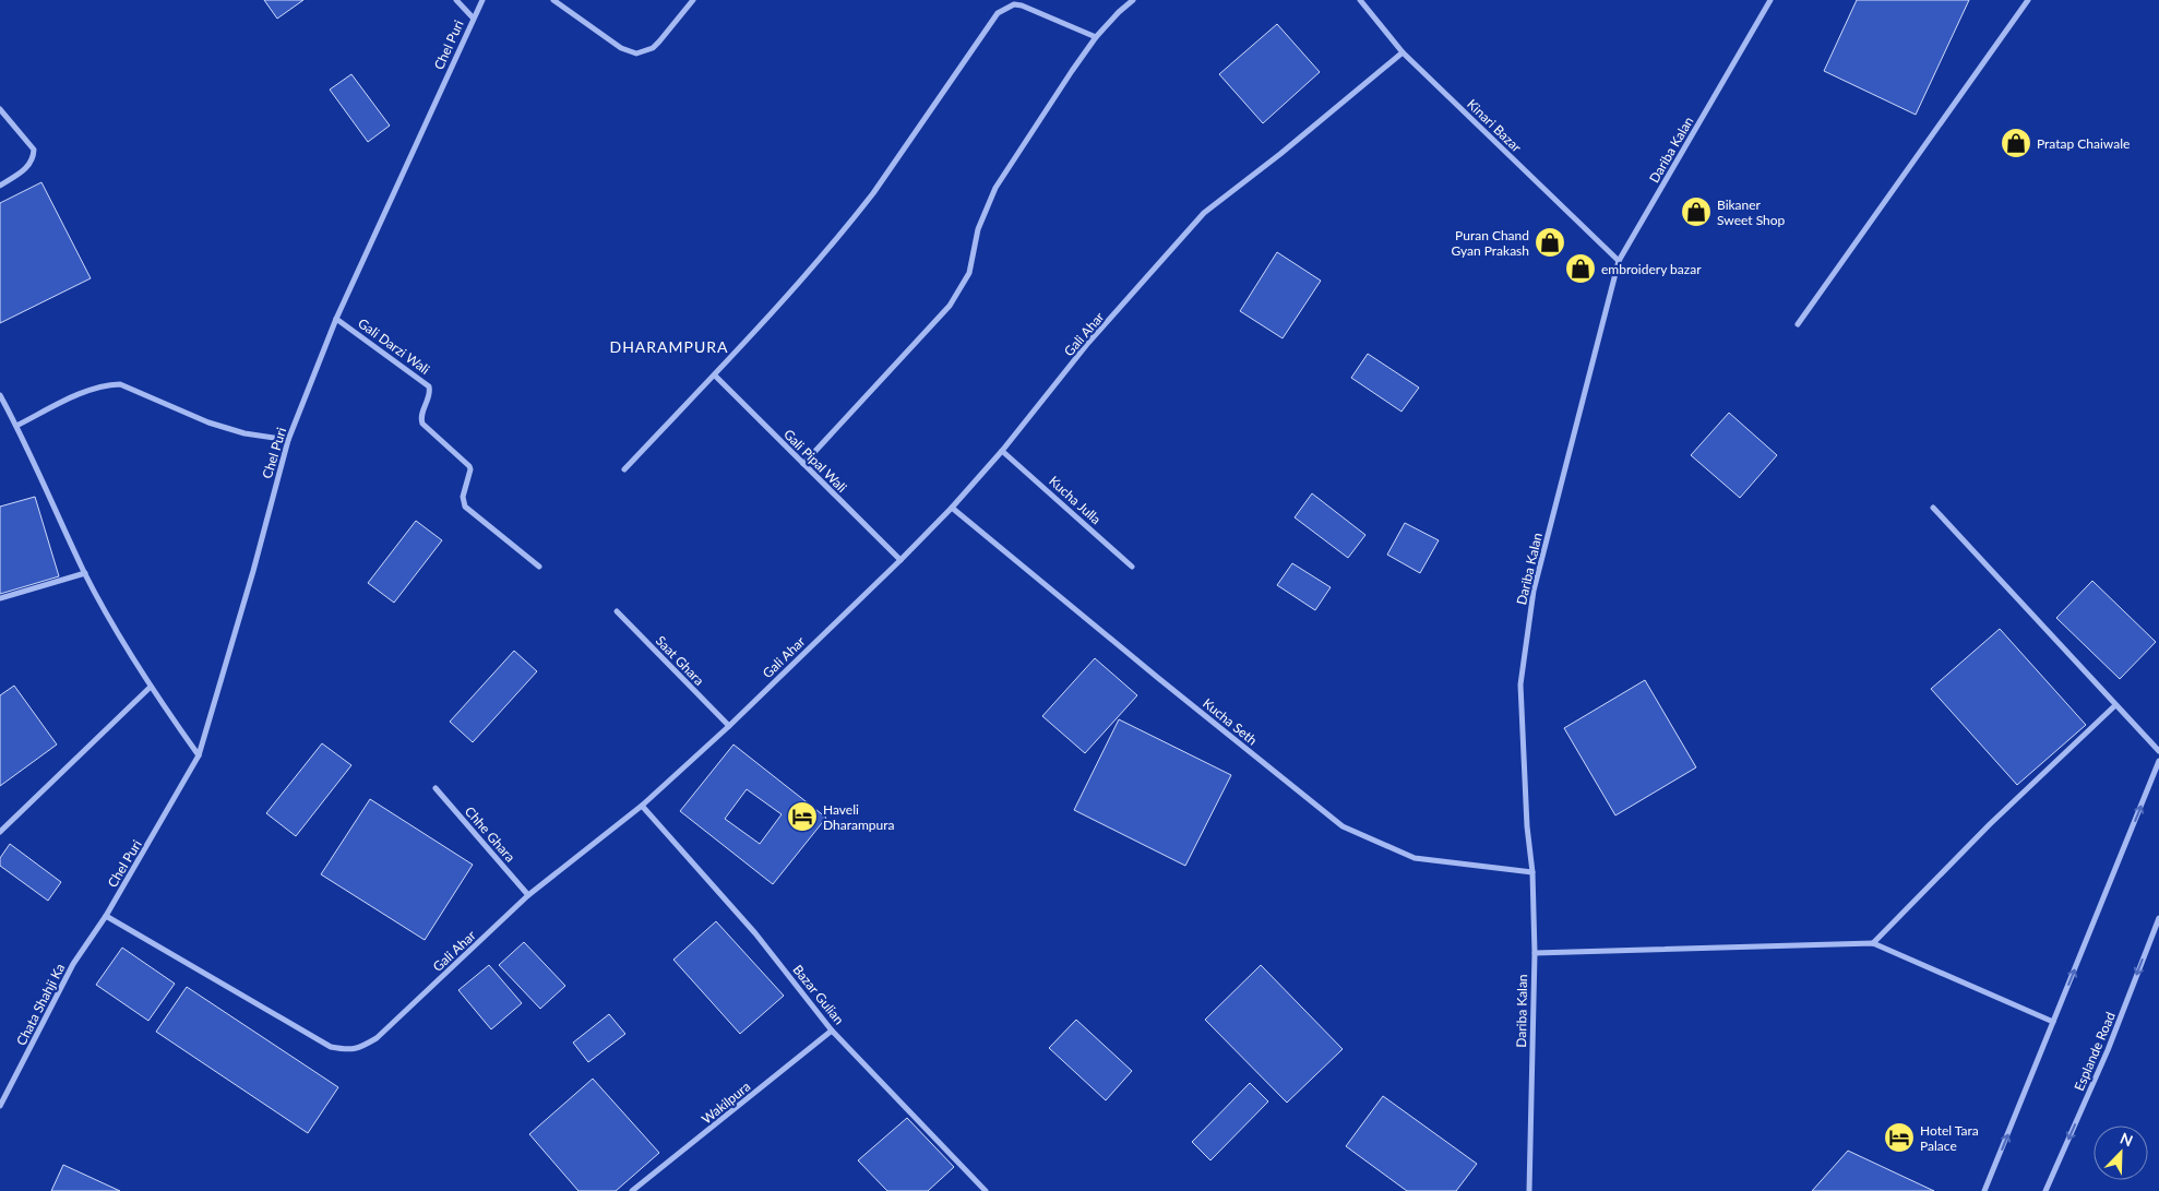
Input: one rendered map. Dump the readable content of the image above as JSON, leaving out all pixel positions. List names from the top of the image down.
{
  "streets": {
    "street": [
      "Chel Puri",
      "Kinari Bazar",
      "Dariba Kalan",
      "Gali Ahar",
      "Gali Darzi Wali",
      "Gali Pipal Wali",
      "Kucha Julla",
      "Saat Ghara",
      "Kucha Seth",
      "Chhe Ghara",
      "Bazar Gulian",
      "Chata Shahji Ka",
      "Esplande Road",
      "Wakilpura"
    ]
  },
  "crossings": [
    ["Chel Puri", "Gali Ahar"],
    ["Chel Puri", "Gali Darzi Wali"],
    ["Chel Puri", "Chata Shahji Ka"],
    ["Kinari Bazar", "Dariba Kalan"],
    ["Kinari Bazar", "Gali Ahar"],
    ["Dariba Kalan", "Kucha Seth"],
    ["Gali Ahar", "Gali Pipal Wali"],
    ["Gali Ahar", "Kucha Julla"],
    ["Gali Ahar", "Saat Ghara"],
    ["Gali Ahar", "Kucha Seth"],
    ["Gali Ahar", "Chhe Ghara"],
    ["Gali Ahar", "Bazar Gulian"],
    ["Gali Ahar", "Chata Shahji Ka"],
    ["Bazar Gulian", "Wakilpura"]
  ],
  "one_way": ["Esplande Road"],
  "districts": ["DHARAMPURA"],
  "places": {
    "shop": [
      "Pratap Chaiwale",
      "Bikaner Sweet Shop",
      "Puran Chand Gyan Prakash",
      "embroidery bazar"
    ],
    "hotel": ["Haveli Dharampura", "Hotel Tara Palace"]
  },
  "north": "top right"
}
